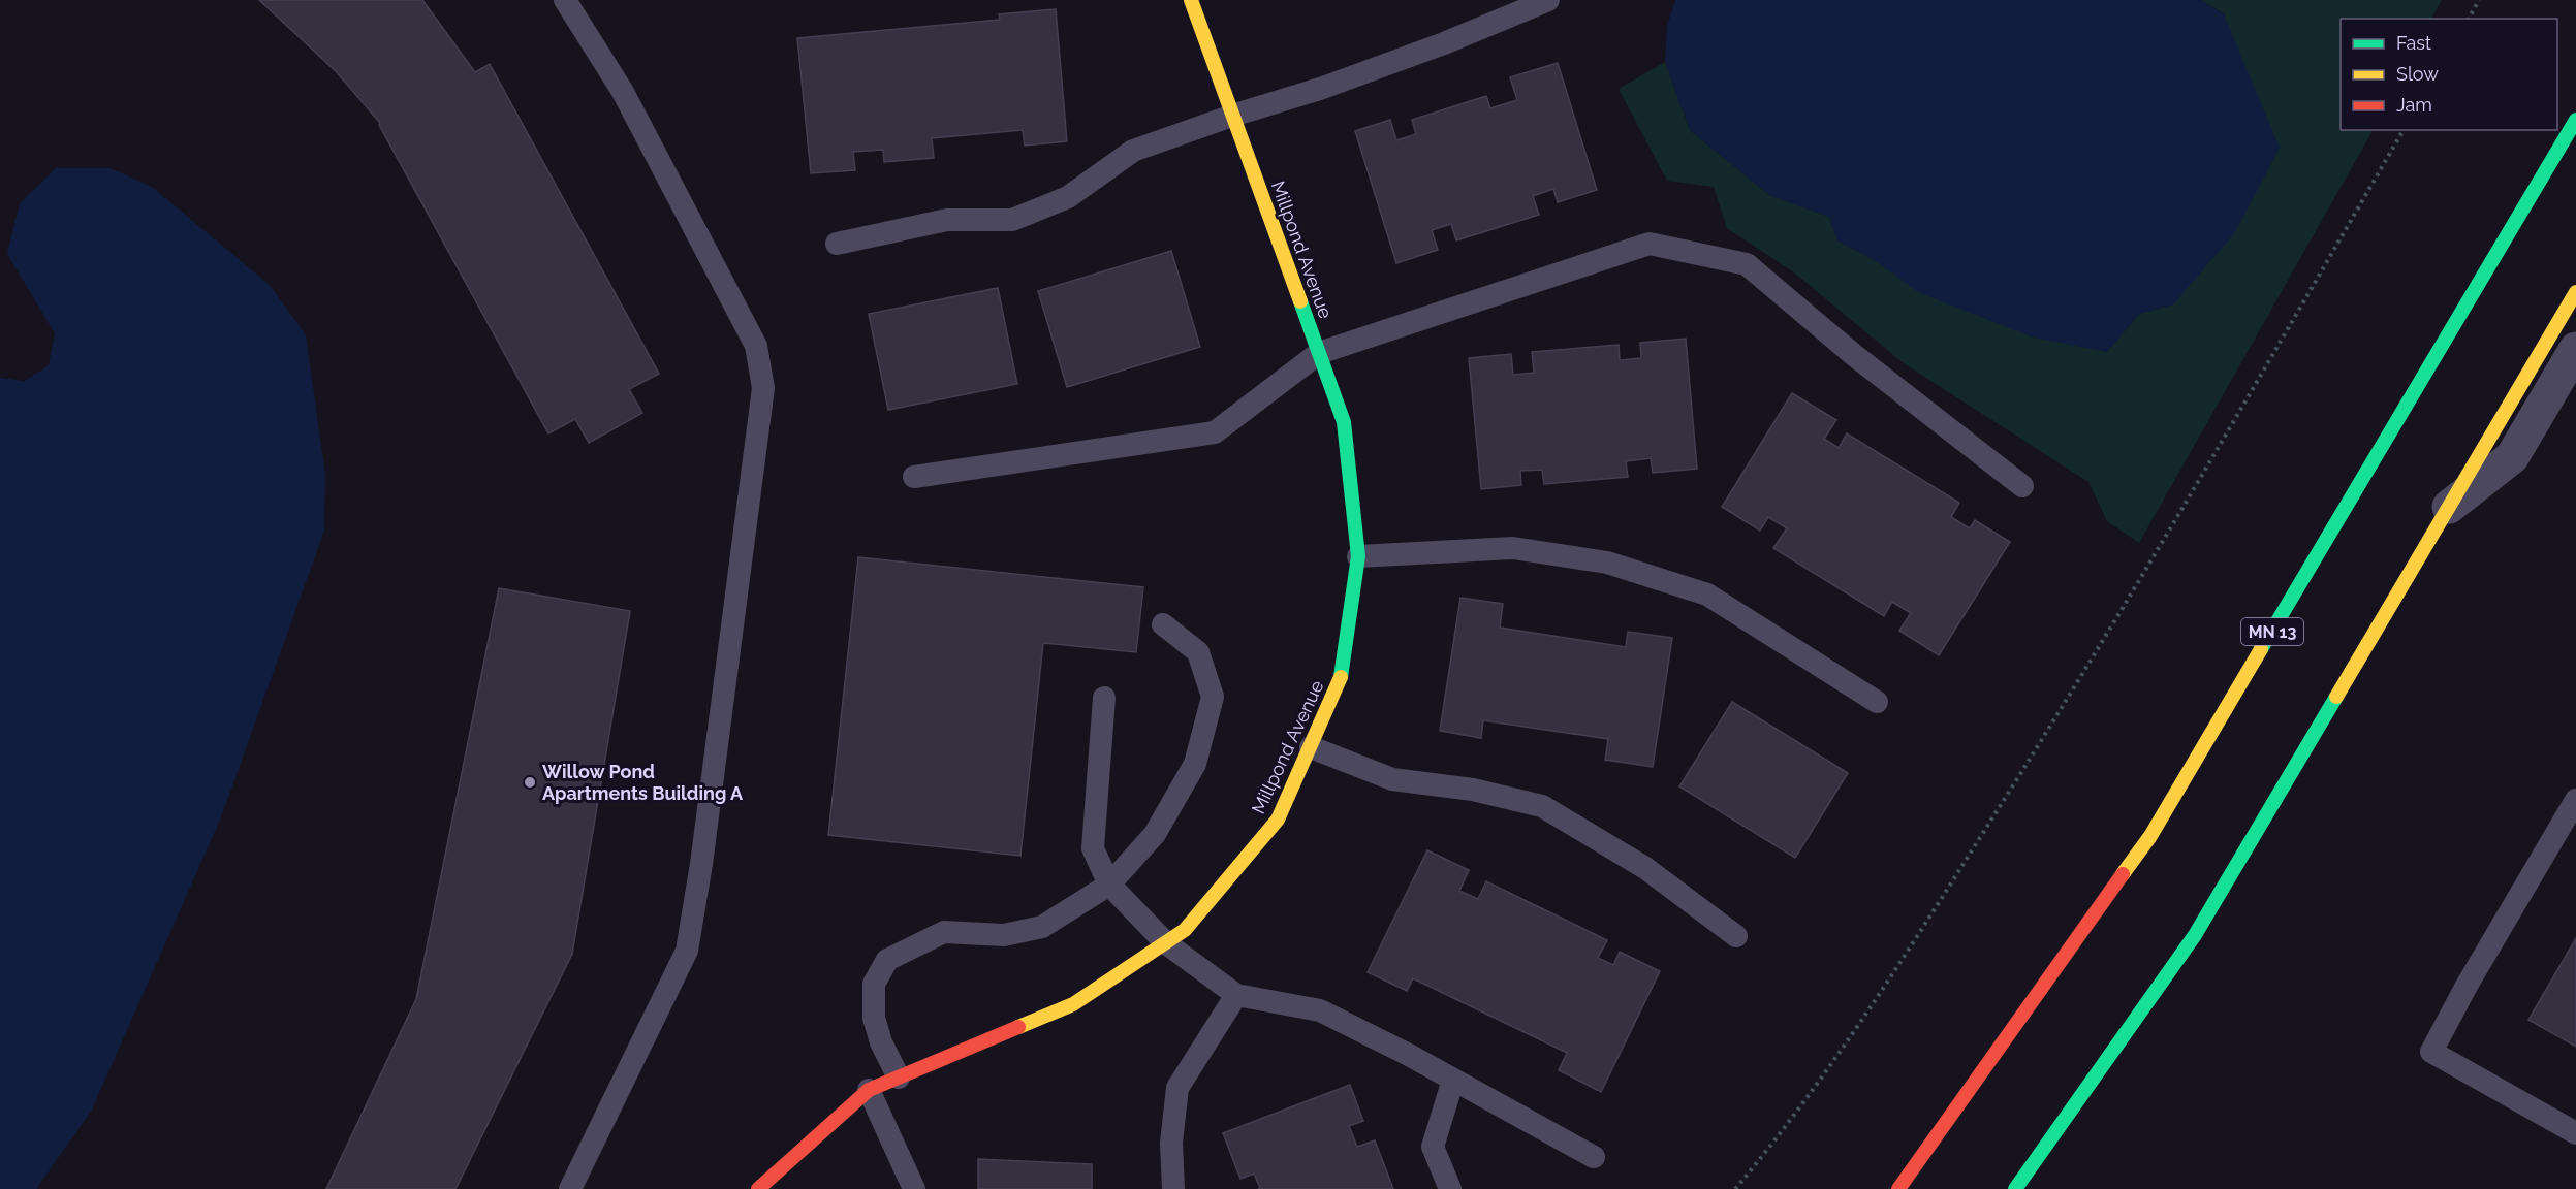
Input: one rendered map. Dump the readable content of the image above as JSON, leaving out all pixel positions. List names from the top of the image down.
{
  "streets": {
    "main road": ["Millpond Avenue", "MN 13"]
  },
  "places": ["Willow Pond Apartments Building A"],
  "legend": ["Fast", "Slow", "Jam"]
}
